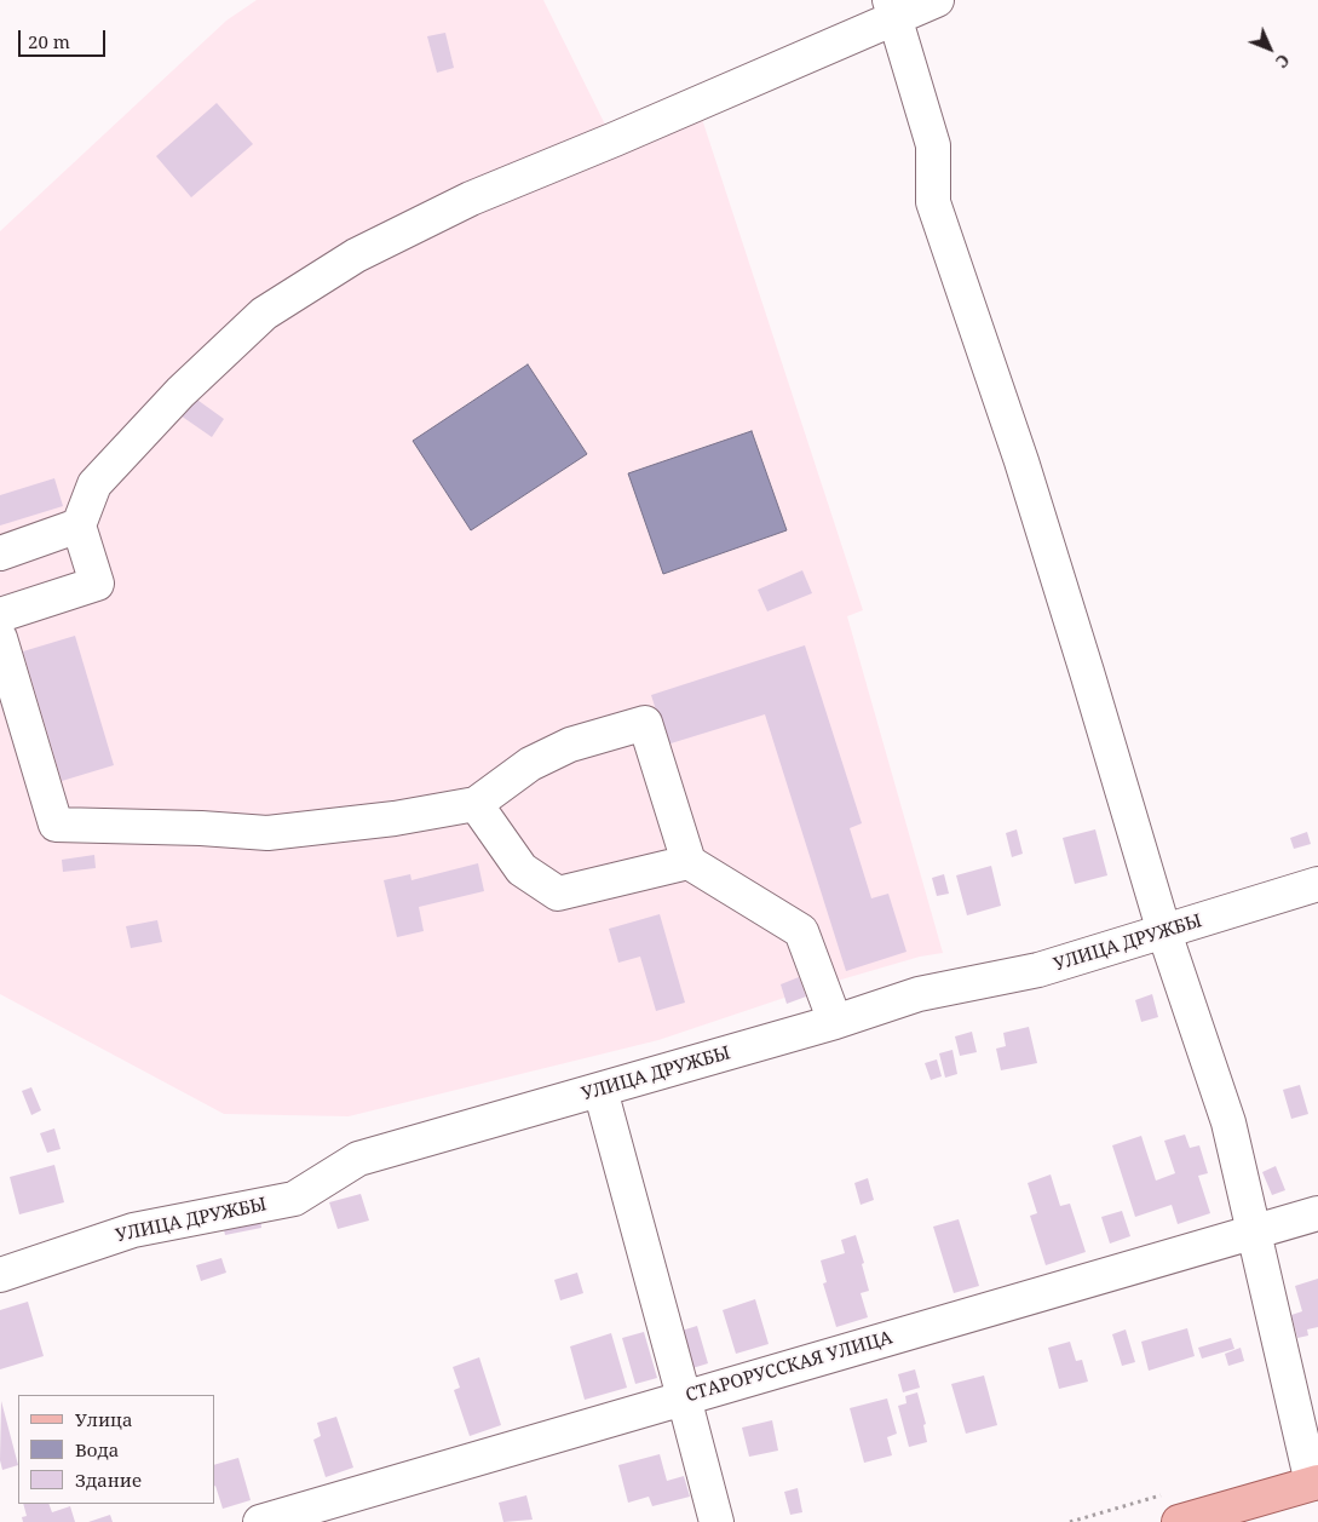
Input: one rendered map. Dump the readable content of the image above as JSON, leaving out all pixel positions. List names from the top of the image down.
{
  "streets": {
    "street": ["УЛИЦА ДРУЖБЫ", "СТАРОРУССКАЯ УЛИЦА"]
  },
  "legend": ["Улица", "Вода", "Здание"],
  "scale_bar": "20 m",
  "north": "bottom right"
}
